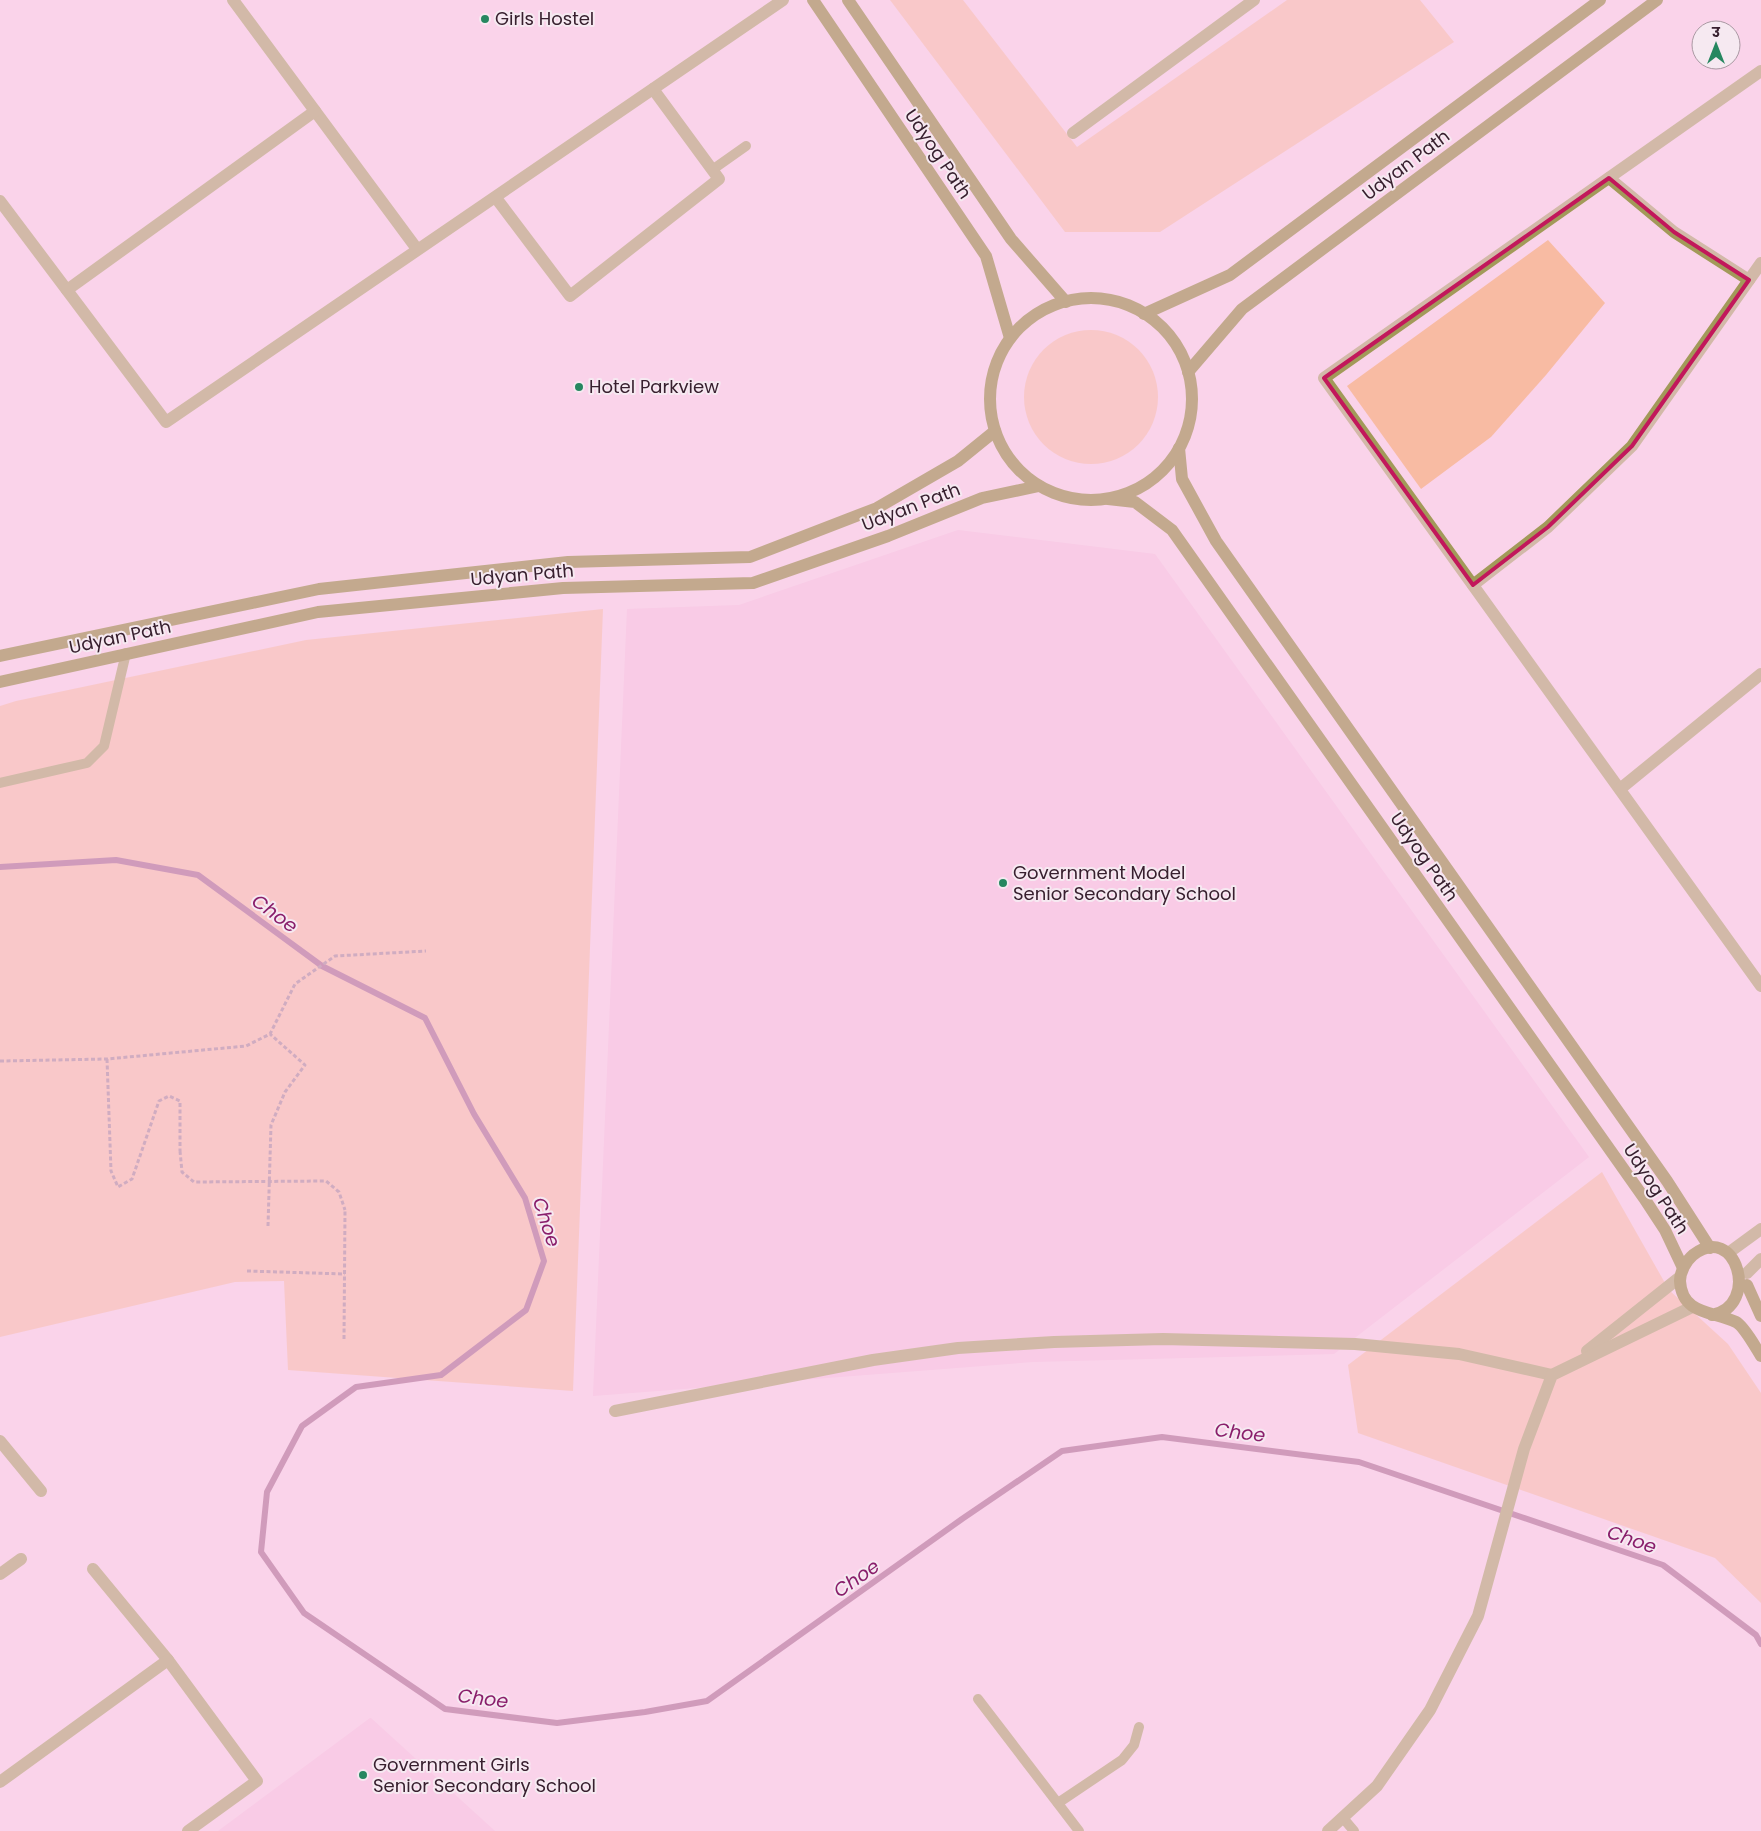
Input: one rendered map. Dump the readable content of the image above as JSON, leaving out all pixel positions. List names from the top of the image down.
{
  "streets": {
    "main road": ["Udyog Path", "Udyan Path"]
  },
  "water": ["Choe"],
  "places": [
    "Girls Hostel",
    "Hotel Parkview",
    "Government Model Senior Secondary School",
    "Government Girls Senior Secondary School"
  ],
  "north": "top"
}
